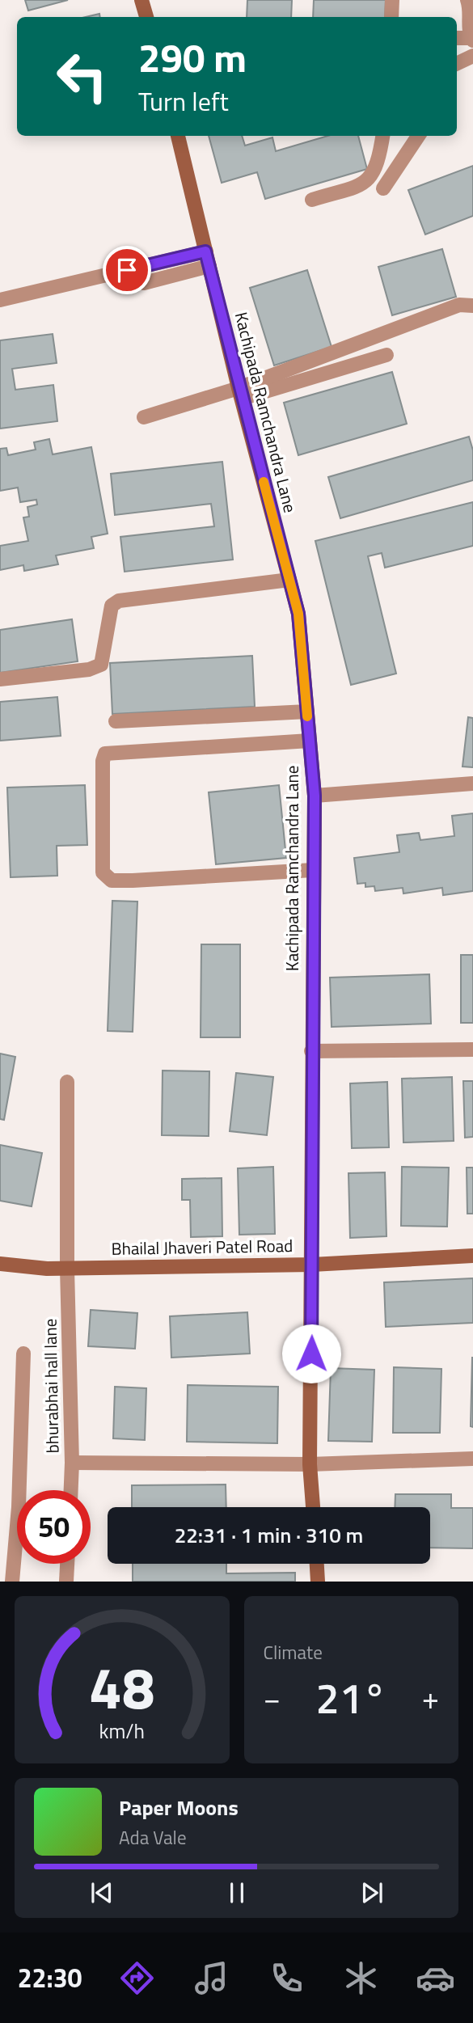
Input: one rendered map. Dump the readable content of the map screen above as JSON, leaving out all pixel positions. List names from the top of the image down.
{
  "streets": {
    "main road": ["Kachipada Ramchandra Lane", "Bhailal Jhaveri Patel Road"],
    "street": ["bhurabhai hall lane"]
  },
  "crossings": [
    ["Kachipada Ramchandra Lane", "Bhailal Jhaveri Patel Road"],
    ["Bhailal Jhaveri Patel Road", "bhurabhai hall lane"]
  ],
  "page": {
    "turn": ["290 m", "Turn left"],
    "limit": "50",
    "trip": "22:31 · 1 min · 310 m",
    "tile": "Climate",
    "heat": ["−", "21°", "+"],
    "song": ["Paper Moons", "Ada Vale"],
    "tabs": "22:30",
    "gauge": ["48", "km/h"]
  }
}
